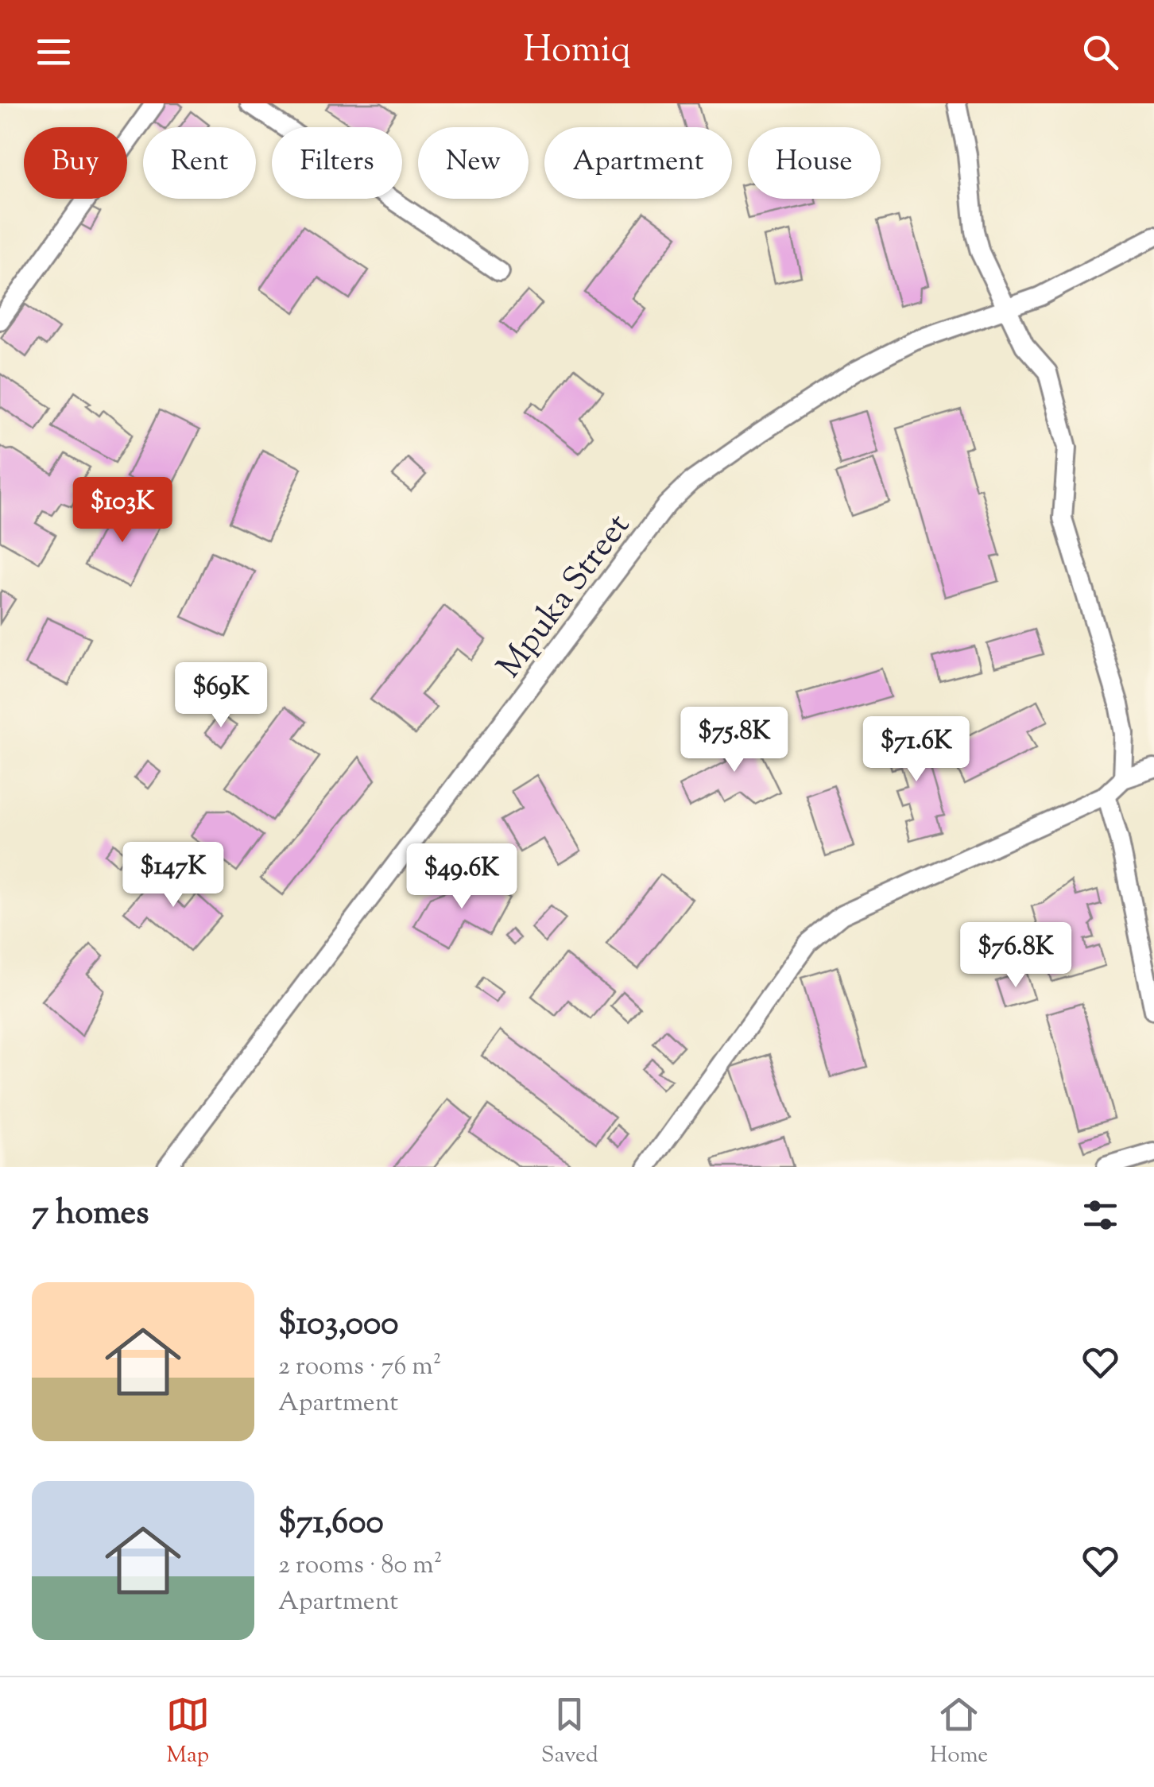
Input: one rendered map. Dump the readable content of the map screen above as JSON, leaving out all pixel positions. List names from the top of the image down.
{
  "streets": {
    "street": ["Mpuka Street"]
  },
  "page": {
    "header": "Homiq",
    "chip": [
      "Buy",
      "Rent",
      "Filters",
      "New",
      "Apartment",
      "House"
    ],
    "price": [
      "$103K",
      "$69K",
      "$75.8K",
      "$71.6K",
      "$147K",
      "$49.6K",
      "$76.8K"
    ],
    "heading": "7 homes",
    "list": [
      {
        "name": "$103,000",
        "note": "2 rooms · 76 m² · Apartment"
      },
      {
        "name": "$71,600",
        "note": "2 rooms · 80 m² · Apartment"
      }
    ],
    "tabs": ["Map", "Saved", "Home"]
  }
}
